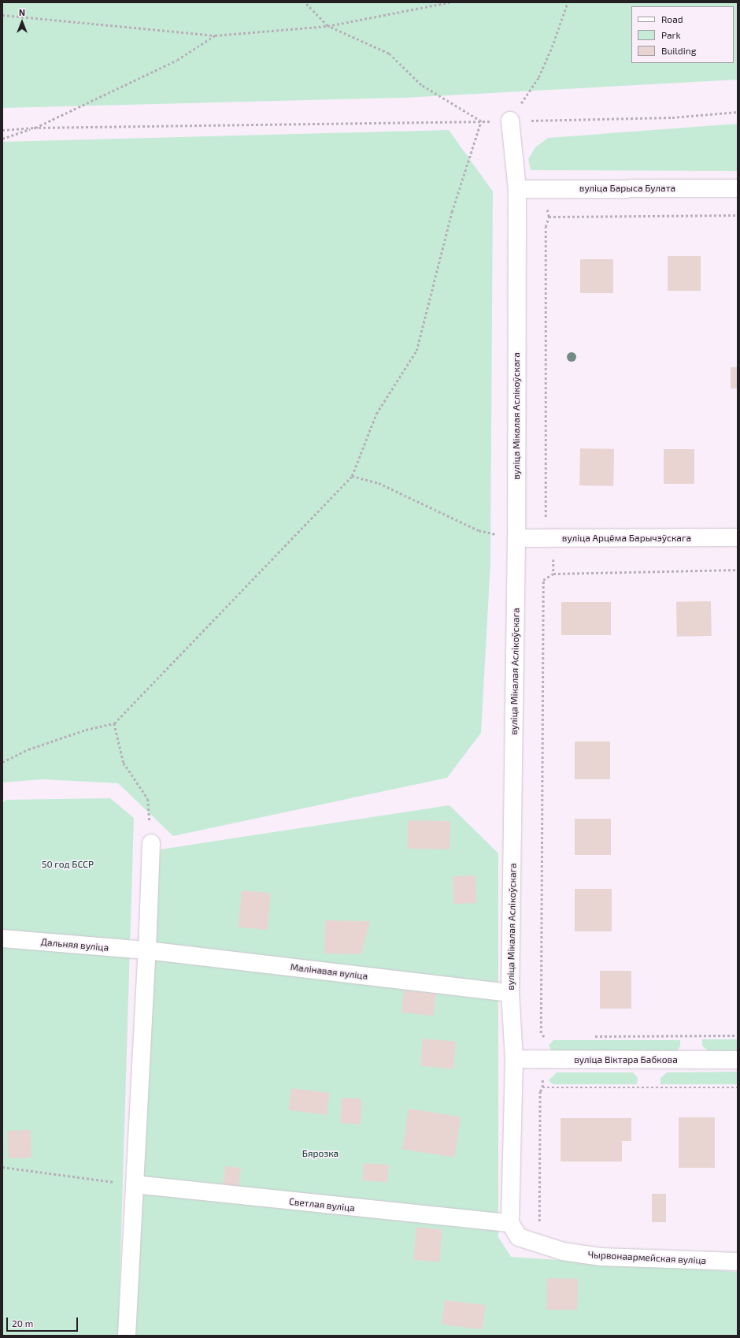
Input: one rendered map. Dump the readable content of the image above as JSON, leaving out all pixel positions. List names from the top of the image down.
{
  "streets": {
    "street": [
      "вуліца Барыса Булата",
      "вуліца Мікалая Аслікоўскага",
      "вуліца Арцёма Барычэўскага",
      "Дальняя вуліца",
      "Малінавая вуліца",
      "вуліца Віктара Бабкова",
      "Светлая вуліца",
      "Чырвонаармейская вуліца"
    ]
  },
  "crossings": [
    ["вуліца Барыса Булата", "вуліца Мікалая Аслікоўскага"],
    ["вуліца Мікалая Аслікоўскага", "вуліца Арцёма Барычэўскага"],
    ["вуліца Мікалая Аслікоўскага", "Малінавая вуліца"],
    ["вуліца Мікалая Аслікоўскага", "вуліца Віктара Бабкова"],
    ["вуліца Мікалая Аслікоўскага", "Светлая вуліца"],
    ["вуліца Мікалая Аслікоўскага", "Чырвонаармейская вуліца"],
    ["Дальняя вуліца", "Малінавая вуліца"],
    ["Светлая вуліца", "Чырвонаармейская вуліца"]
  ],
  "parks": ["50 год БССР", "Бярозка"],
  "legend": ["Road", "Park", "Building"],
  "scale_bar": "20 m",
  "north": "top"
}
